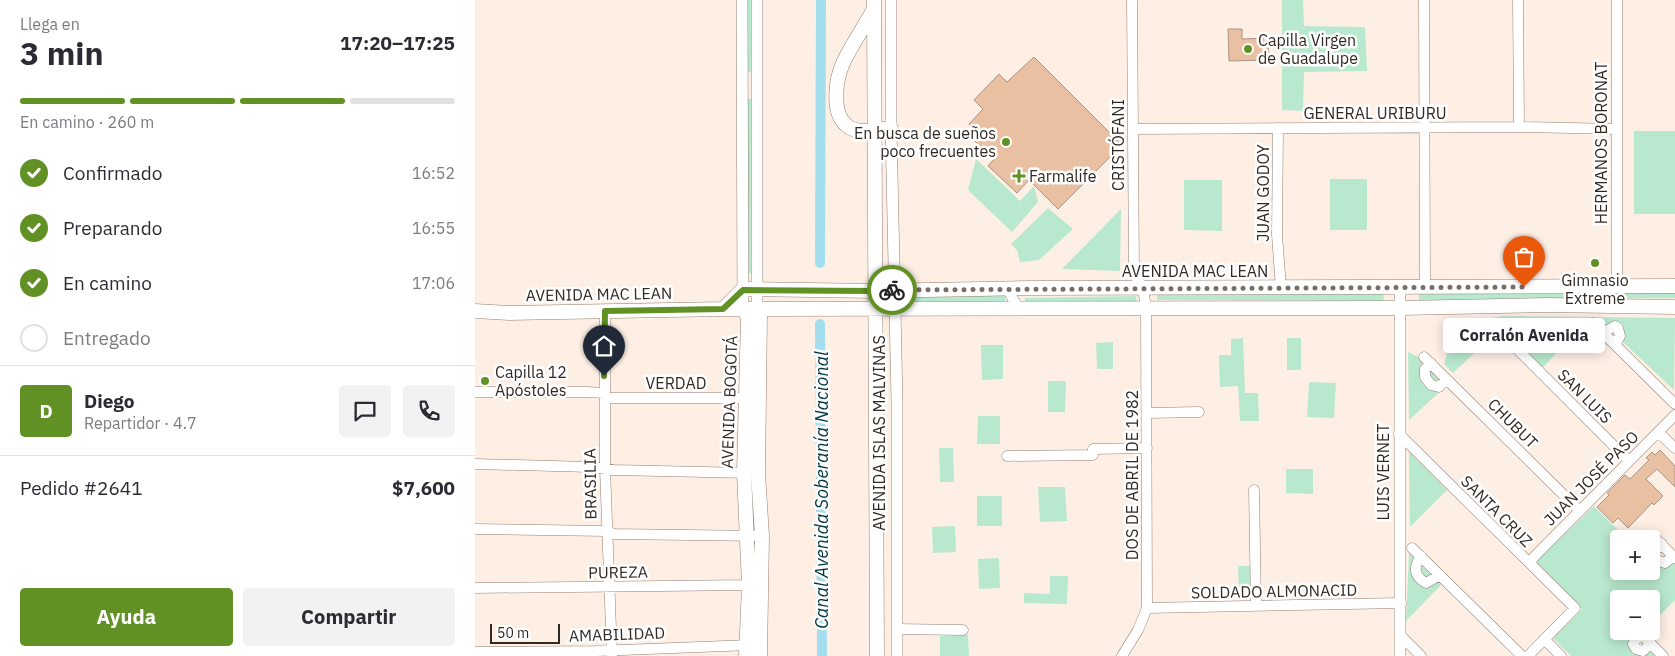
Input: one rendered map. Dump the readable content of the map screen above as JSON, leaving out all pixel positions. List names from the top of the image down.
{
  "streets": {
    "main road": ["AVENIDA MAC LEAN", "AVENIDA BOGOTÁ", "AVENIDA ISLAS MALVINAS"],
    "street": [
      "GENERAL URIBURU",
      "HERMANOS BORONAT",
      "CRISTÓFANI",
      "JUAN GODOY",
      "VERDAD",
      "SAN LUIS",
      "CHUBUT",
      "LUIS VERNET",
      "DOS DE ABRIL DE 1982",
      "JUAN JOSÉ PASO",
      "BRASILIA",
      "SANTA CRUZ",
      "PUREZA",
      "SOLDADO ALMONACID",
      "AMABILIDAD"
    ]
  },
  "crossings": [
    ["GENERAL URIBURU", "HERMANOS BORONAT"],
    ["GENERAL URIBURU", "CRISTÓFANI"],
    ["GENERAL URIBURU", "JUAN GODOY"],
    ["HERMANOS BORONAT", "AVENIDA MAC LEAN"],
    ["CRISTÓFANI", "AVENIDA MAC LEAN"],
    ["CRISTÓFANI", "DOS DE ABRIL DE 1982"],
    ["JUAN GODOY", "AVENIDA MAC LEAN"],
    ["AVENIDA MAC LEAN", "AVENIDA BOGOTÁ"],
    ["AVENIDA MAC LEAN", "AVENIDA ISLAS MALVINAS"],
    ["AVENIDA MAC LEAN", "LUIS VERNET"],
    ["AVENIDA MAC LEAN", "DOS DE ABRIL DE 1982"],
    ["AVENIDA MAC LEAN", "BRASILIA"],
    ["VERDAD", "AVENIDA BOGOTÁ"],
    ["VERDAD", "BRASILIA"],
    ["SAN LUIS", "JUAN JOSÉ PASO"],
    ["AVENIDA BOGOTÁ", "PUREZA"],
    ["AVENIDA BOGOTÁ", "AMABILIDAD"],
    ["CHUBUT", "JUAN JOSÉ PASO"],
    ["LUIS VERNET", "SANTA CRUZ"],
    ["LUIS VERNET", "SOLDADO ALMONACID"],
    ["DOS DE ABRIL DE 1982", "SOLDADO ALMONACID"],
    ["JUAN JOSÉ PASO", "SANTA CRUZ"],
    ["BRASILIA", "PUREZA"],
    ["BRASILIA", "AMABILIDAD"]
  ],
  "water": ["Canal Avenida Soberanía Nacional"],
  "places": {
    "other": [
      "Capilla Virgen de Guadalupe",
      "En busca de sueños poco frecuentes",
      "Gimnasio Extreme",
      "Corralón Avenida",
      "Capilla 12 Apóstoles"
    ],
    "health": ["Farmalife"]
  },
  "scale_bar": "50 m",
  "page": {
    "heading": ["3 min", "Llega en", "17:20–17:25"],
    "panel": [
      "Diego",
      "Repartidor · 4.7",
      "Pedido #2641",
      "$7,600"
    ],
    "bar": "En camino · 260 m",
    "list": [
      ["Confirmado", "16:52"],
      ["Preparando", "16:55"],
      ["En camino", "17:06"],
      "Entregado"
    ],
    "bubble": "Corralón Avenida",
    "round": "D",
    "map_buttons": ["+", "−"],
    "buttons": ["Ayuda", "Compartir"],
    "scale": "50 m"
  }
}
